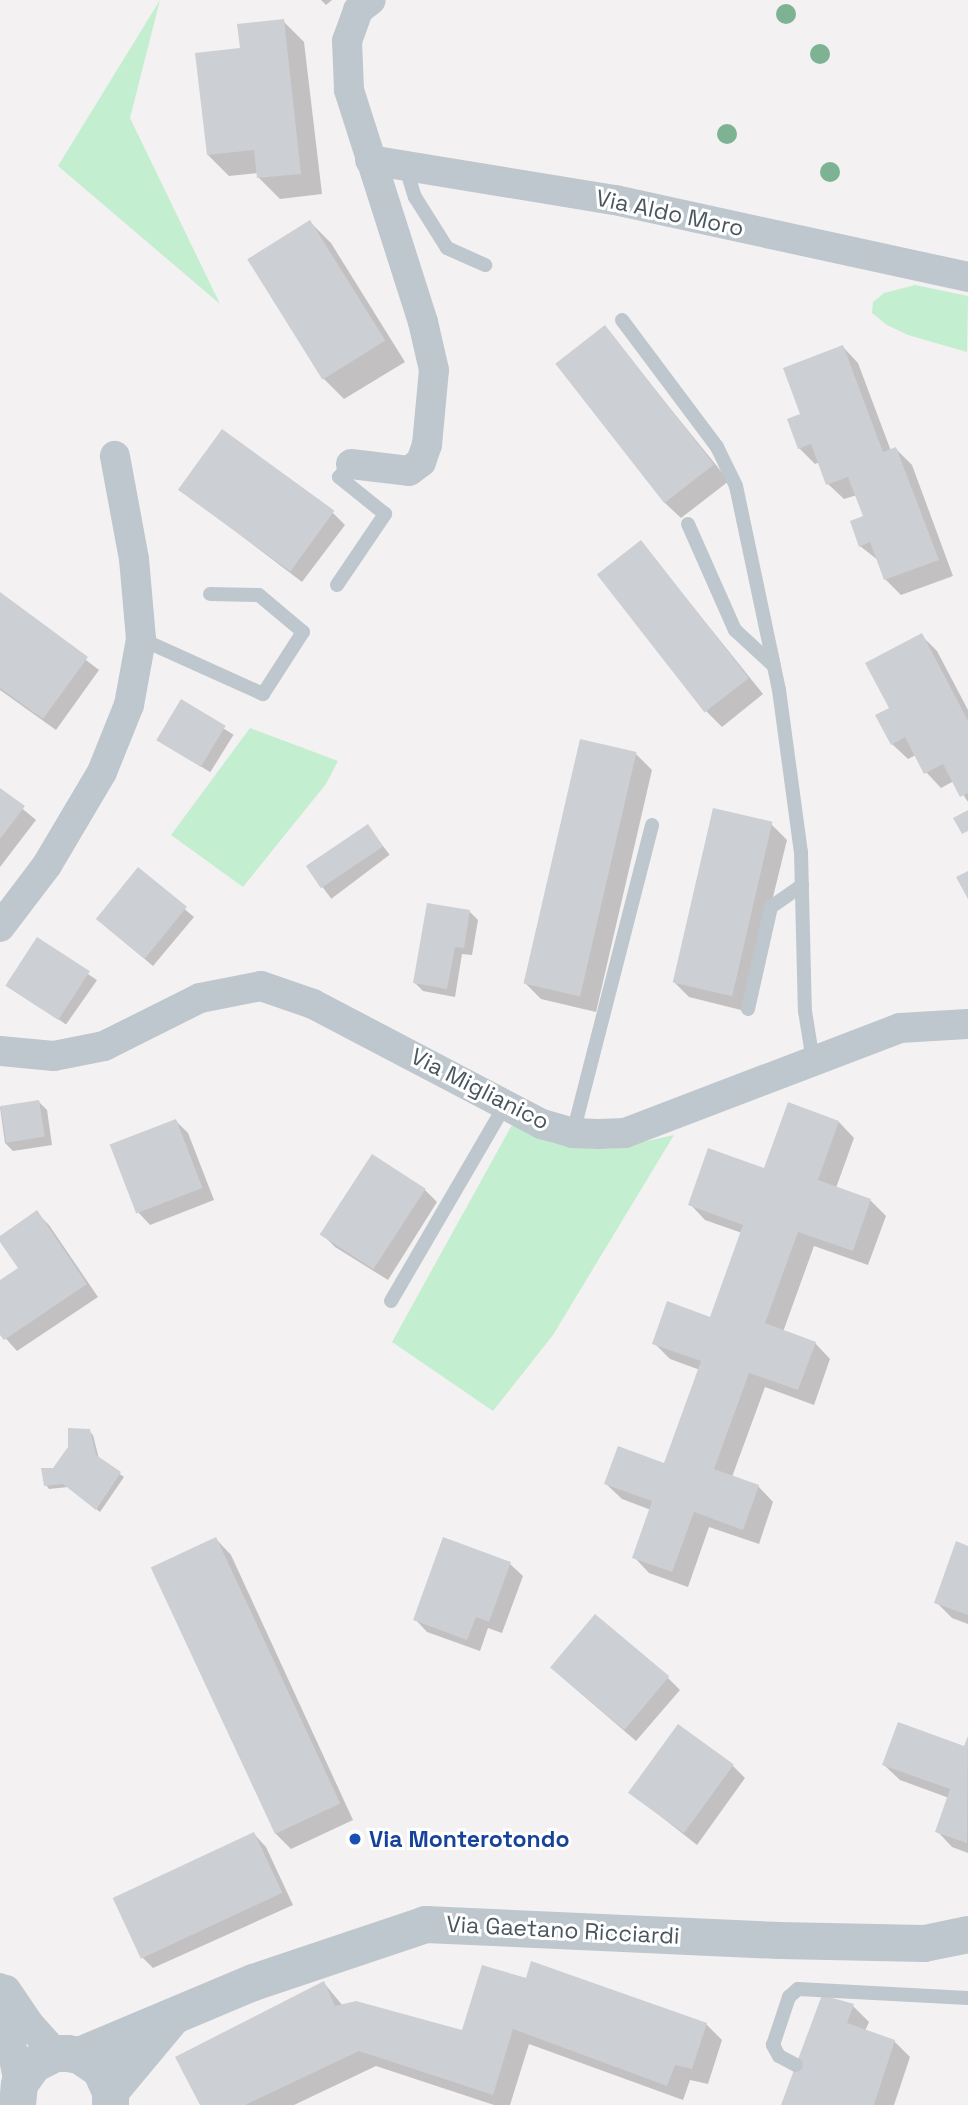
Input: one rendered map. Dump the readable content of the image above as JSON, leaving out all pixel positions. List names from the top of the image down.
{
  "streets": {
    "street": ["Via Aldo Moro", "Via Miglianico", "Via Gaetano Ricciardi"]
  },
  "places": ["Via Monterotondo"]
}
